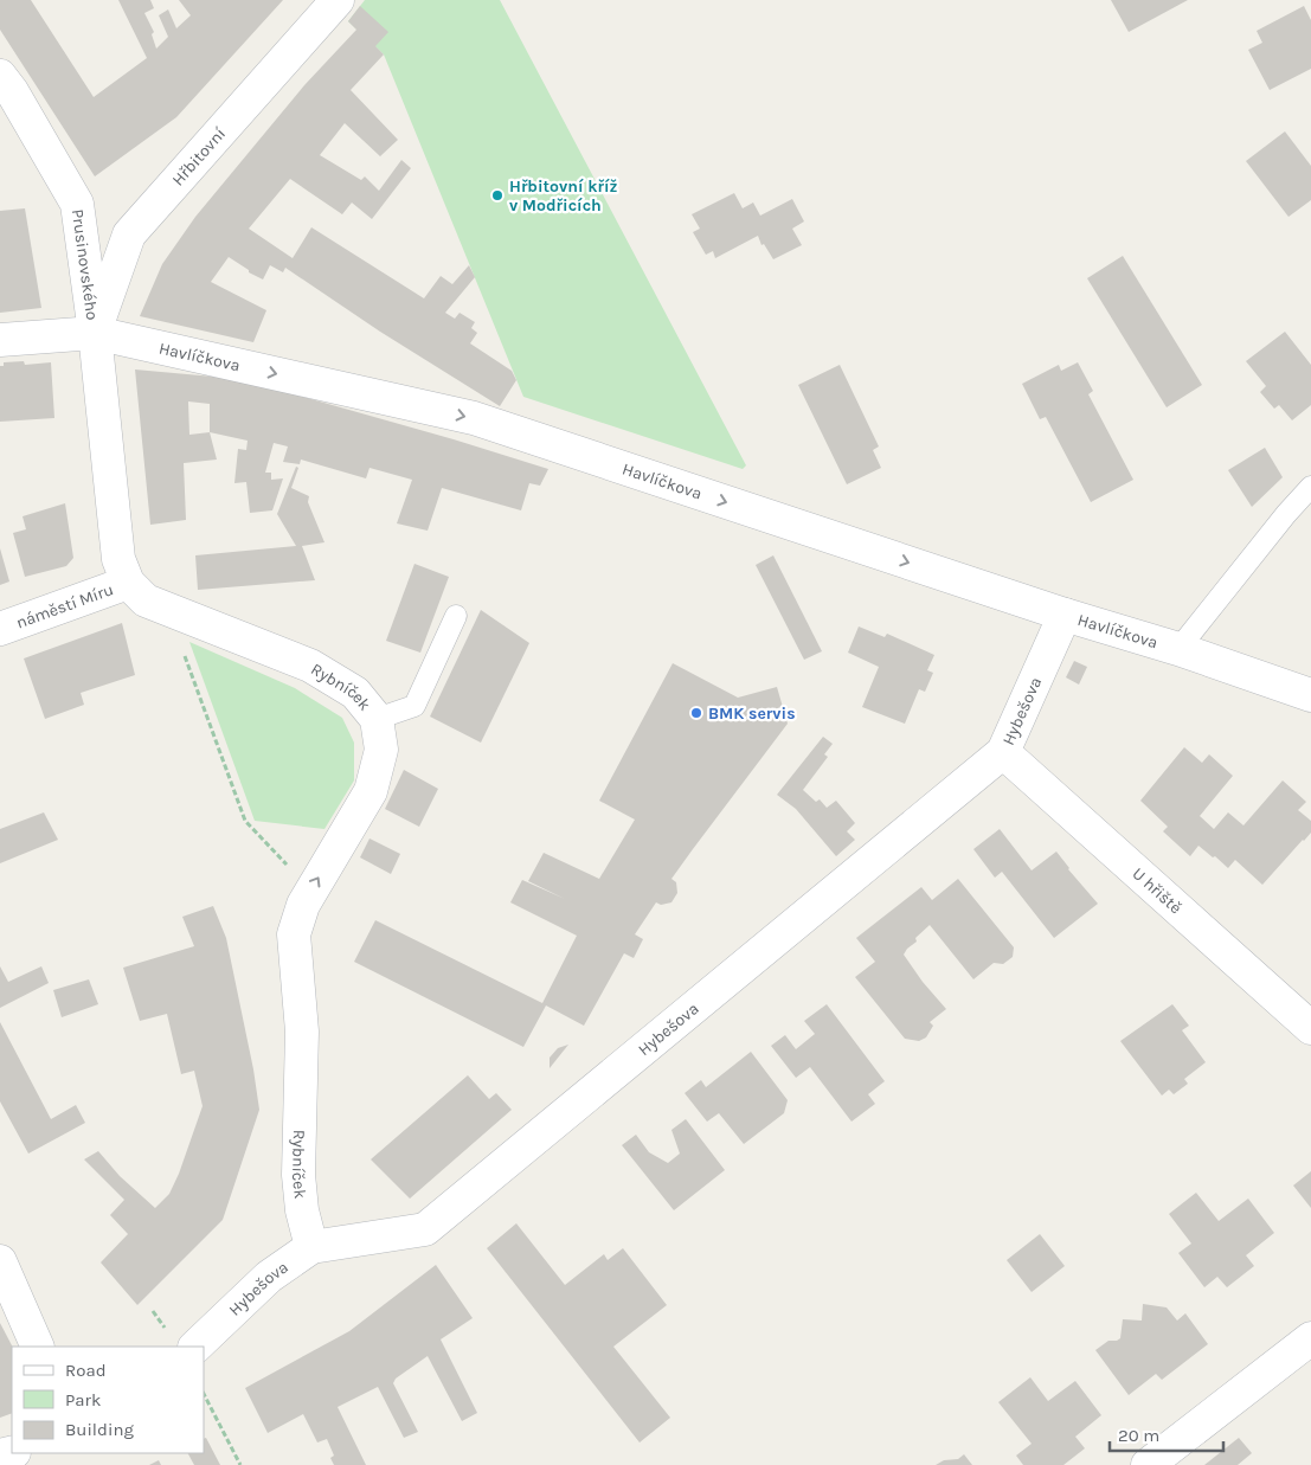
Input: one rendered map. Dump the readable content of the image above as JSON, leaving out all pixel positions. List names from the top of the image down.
{
  "streets": {
    "street": [
      "Hřbitovní",
      "Prusinovského",
      "Havlíčkova",
      "náměstí Míru",
      "Rybníček",
      "Hybešova",
      "U hřiště"
    ]
  },
  "crossings": [
    ["Hřbitovní", "Prusinovského"],
    ["Hřbitovní", "Havlíčkova"],
    ["Hřbitovní", "Rybníček"],
    ["Prusinovského", "Havlíčkova"],
    ["Prusinovského", "Rybníček"],
    ["Havlíčkova", "Rybníček"],
    ["Havlíčkova", "Hybešova"],
    ["náměstí Míru", "Rybníček"],
    ["Rybníček", "Hybešova"],
    ["Hybešova", "U hřiště"]
  ],
  "one_way": ["Havlíčkova"],
  "places": ["Hřbitovní kříž v Modřicích", "BMK servis"],
  "legend": ["Road", "Park", "Building"],
  "scale_bar": "20 m"
}
